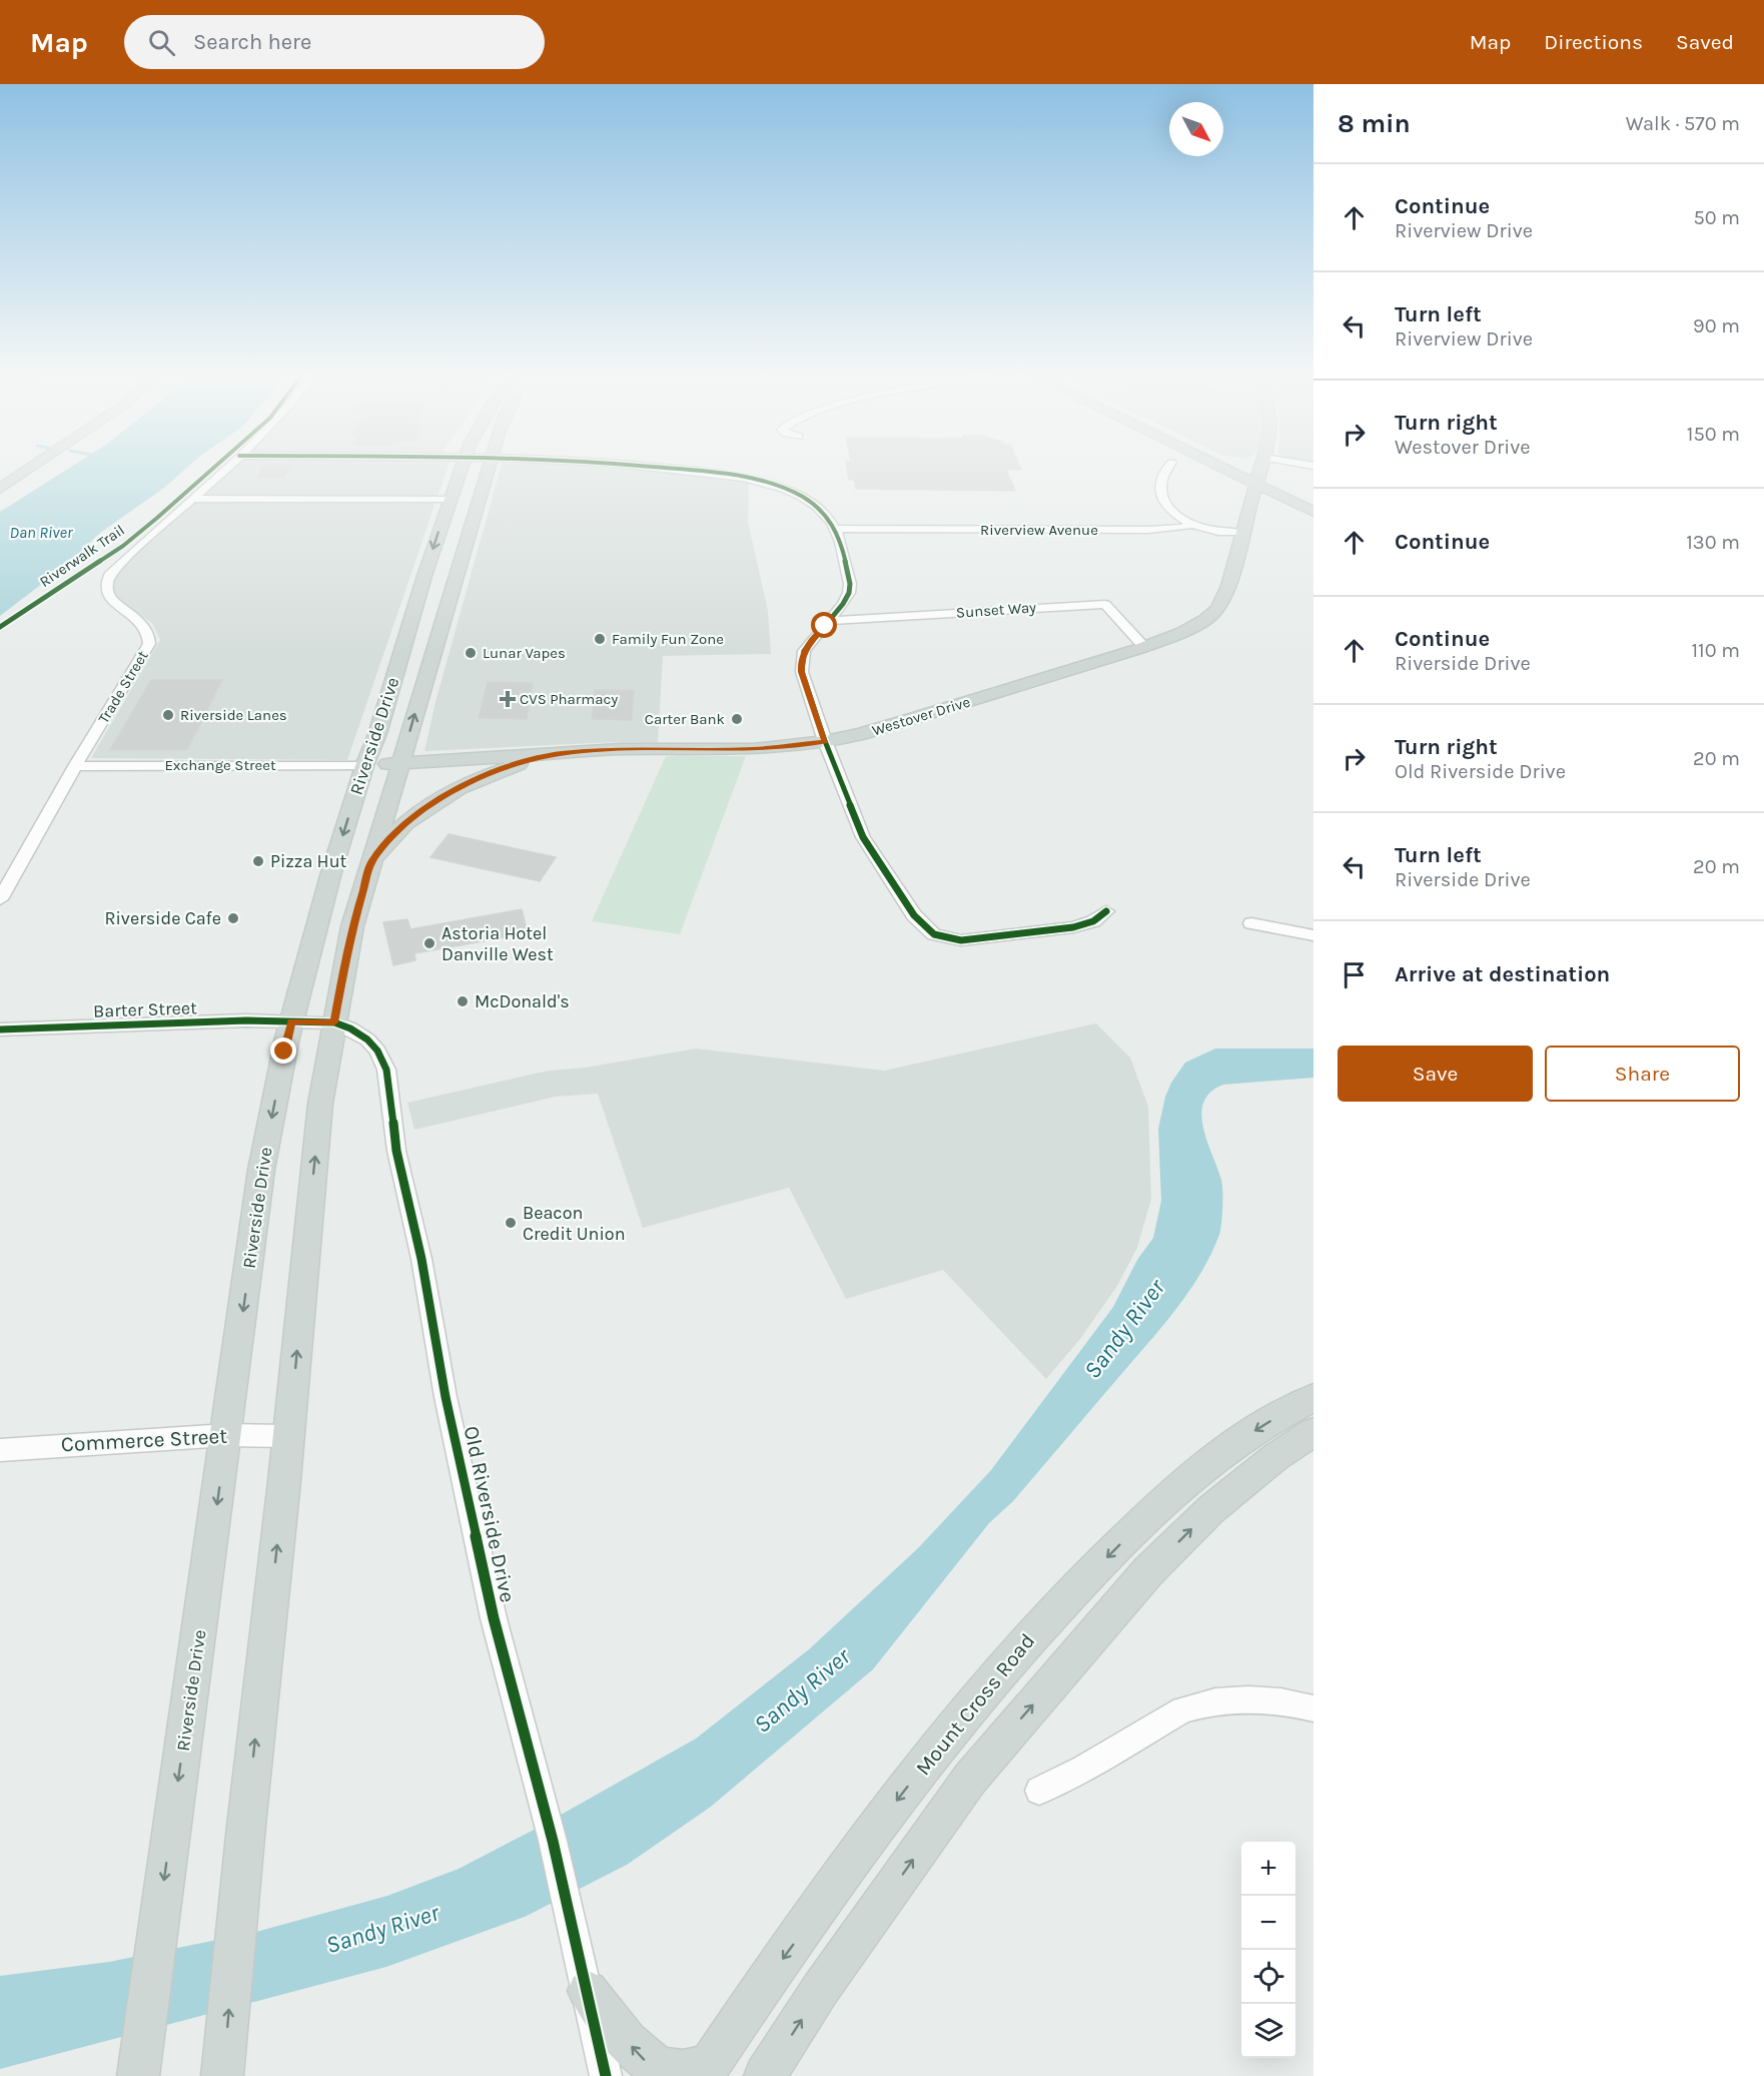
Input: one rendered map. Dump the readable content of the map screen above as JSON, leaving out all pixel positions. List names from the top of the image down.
{
  "streets": {
    "main road": ["Westover Drive", "Riverside Drive", "Mount Cross Road"],
    "street": [
      "Riverview Avenue",
      "Sunset Way",
      "Trade Street",
      "Exchange Street",
      "Barter Street",
      "Commerce Street",
      "Old Riverside Drive"
    ],
    "cycle path": ["Riverwalk Trail"]
  },
  "crossings": [
    ["Riverview Avenue", "Westover Drive"],
    ["Sunset Way", "Westover Drive"],
    ["Trade Street", "Exchange Street"],
    ["Westover Drive", "Riverside Drive"],
    ["Westover Drive", "Exchange Street"],
    ["Riverside Drive", "Exchange Street"],
    ["Riverside Drive", "Barter Street"],
    ["Riverside Drive", "Commerce Street"],
    ["Riverside Drive", "Old Riverside Drive"],
    ["Barter Street", "Old Riverside Drive"]
  ],
  "water": ["Dan River", "Sandy River"],
  "places": {
    "other": [
      "Family Fun Zone",
      "Lunar Vapes",
      "Riverside Lanes",
      "Carter Bank",
      "Pizza Hut",
      "Riverside Cafe",
      "Astoria Hotel Danville West",
      "McDonald's",
      "Beacon Credit Union"
    ],
    "health": ["CVS Pharmacy"]
  },
  "north": "bottom right",
  "page": {
    "header": "Map",
    "search": "Search here",
    "nav": ["Map", "Directions", "Saved"],
    "heading": ["8 min", "Walk · 570 m"],
    "list": [
      ["Continue", "Riverview Drive", "50 m"],
      ["Turn left", "Riverview Drive", "90 m"],
      ["Turn right", "Westover Drive", "150 m"],
      ["Continue", "130 m"],
      ["Continue", "Riverside Drive", "110 m"],
      ["Turn right", "Old Riverside Drive", "20 m"],
      ["Turn left", "Riverside Drive", "20 m"],
      "Arrive at destination"
    ],
    "buttons": ["Save", "Share"],
    "map_buttons": ["+", "−"]
  }
}
